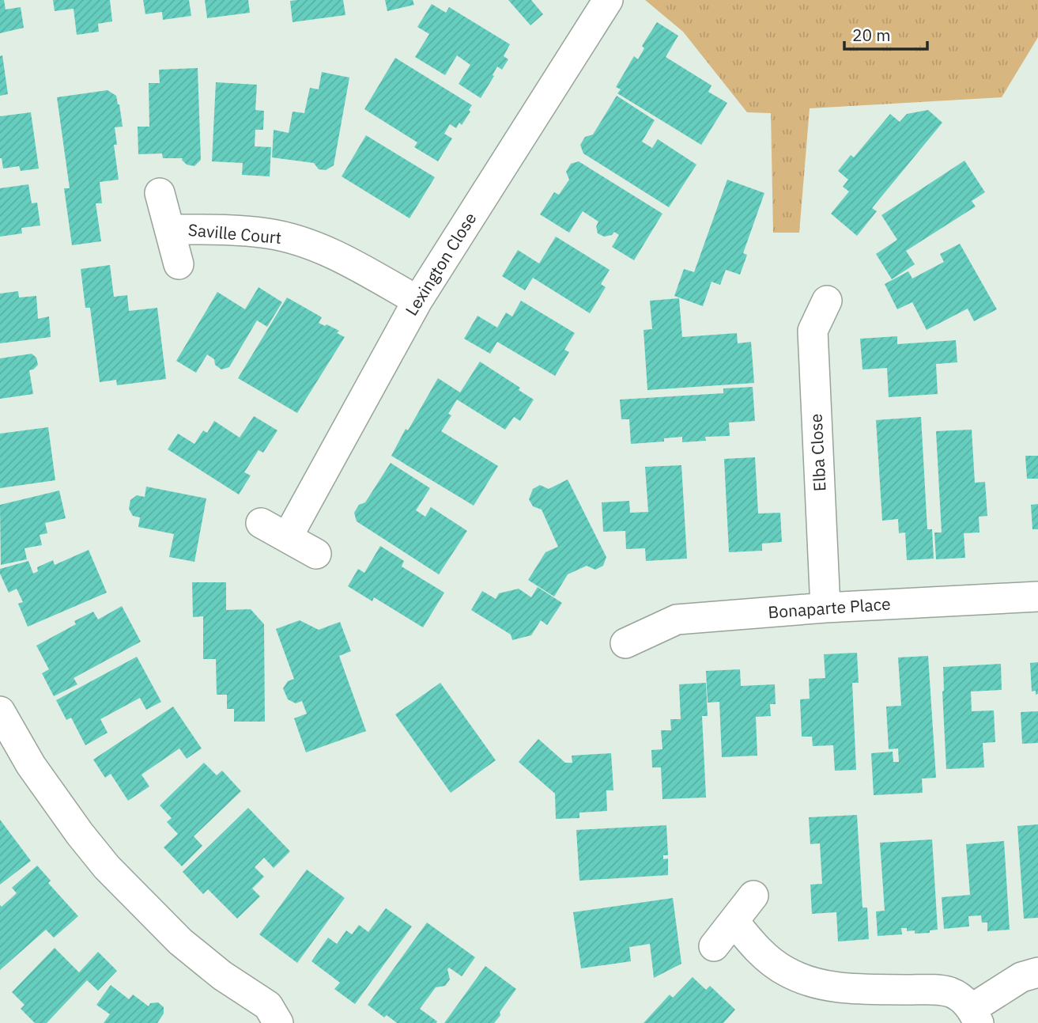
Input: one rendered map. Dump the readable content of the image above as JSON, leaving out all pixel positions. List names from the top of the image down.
{
  "streets": {
    "street": [
      "Saville Court",
      "Lexington Close",
      "Elba Close",
      "Bonaparte Place"
    ]
  },
  "crossings": [
    ["Saville Court", "Lexington Close"],
    ["Elba Close", "Bonaparte Place"]
  ],
  "scale_bar": "20 m"
}
